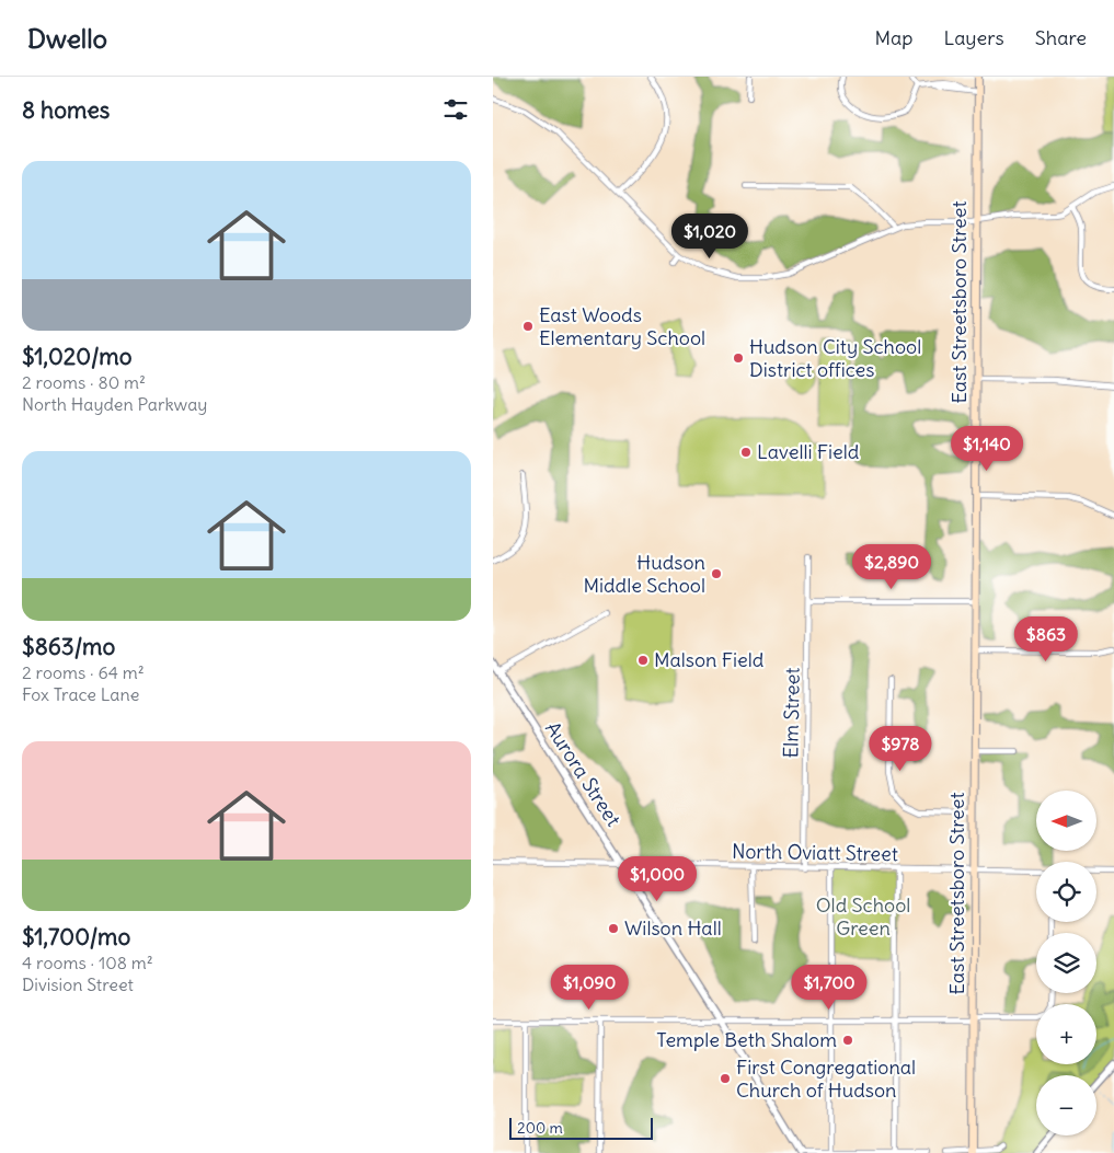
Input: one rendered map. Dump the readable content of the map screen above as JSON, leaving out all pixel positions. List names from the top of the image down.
{
  "streets": {
    "main road": ["East Streetsboro Street"],
    "street": ["Elm Street", "Aurora Street", "North Oviatt Street"]
  },
  "crossings": [
    ["East Streetsboro Street", "North Oviatt Street"],
    ["Elm Street", "North Oviatt Street"],
    ["Aurora Street", "North Oviatt Street"]
  ],
  "parks": ["Old School Green"],
  "places": [
    "East Woods Elementary School",
    "Hudson City School District offices",
    "Lavelli Field",
    "Hudson Middle School",
    "Malson Field",
    "Wilson Hall",
    "Temple Beth Shalom",
    "First Congregational Church of Hudson"
  ],
  "scale_bar": "200 m",
  "north": "left",
  "page": {
    "header": "Dwello",
    "nav": ["Map", "Layers", "Share"],
    "heading": "8 homes",
    "list": [
      {
        "name": "$1,020/mo",
        "note": "2 rooms · 80 m² · North Hayden Parkway"
      },
      {
        "name": "$863/mo",
        "note": "2 rooms · 64 m² · Fox Trace Lane"
      },
      {
        "name": "$1,700/mo",
        "note": "4 rooms · 108 m² · Division Street"
      }
    ],
    "price": [
      "$1,020",
      "$1,140",
      "$2,890",
      "$863",
      "$978",
      "$1,000",
      "$1,090",
      "$1,700"
    ],
    "map_buttons": ["+", "−"],
    "scale": "200 m"
  }
}
